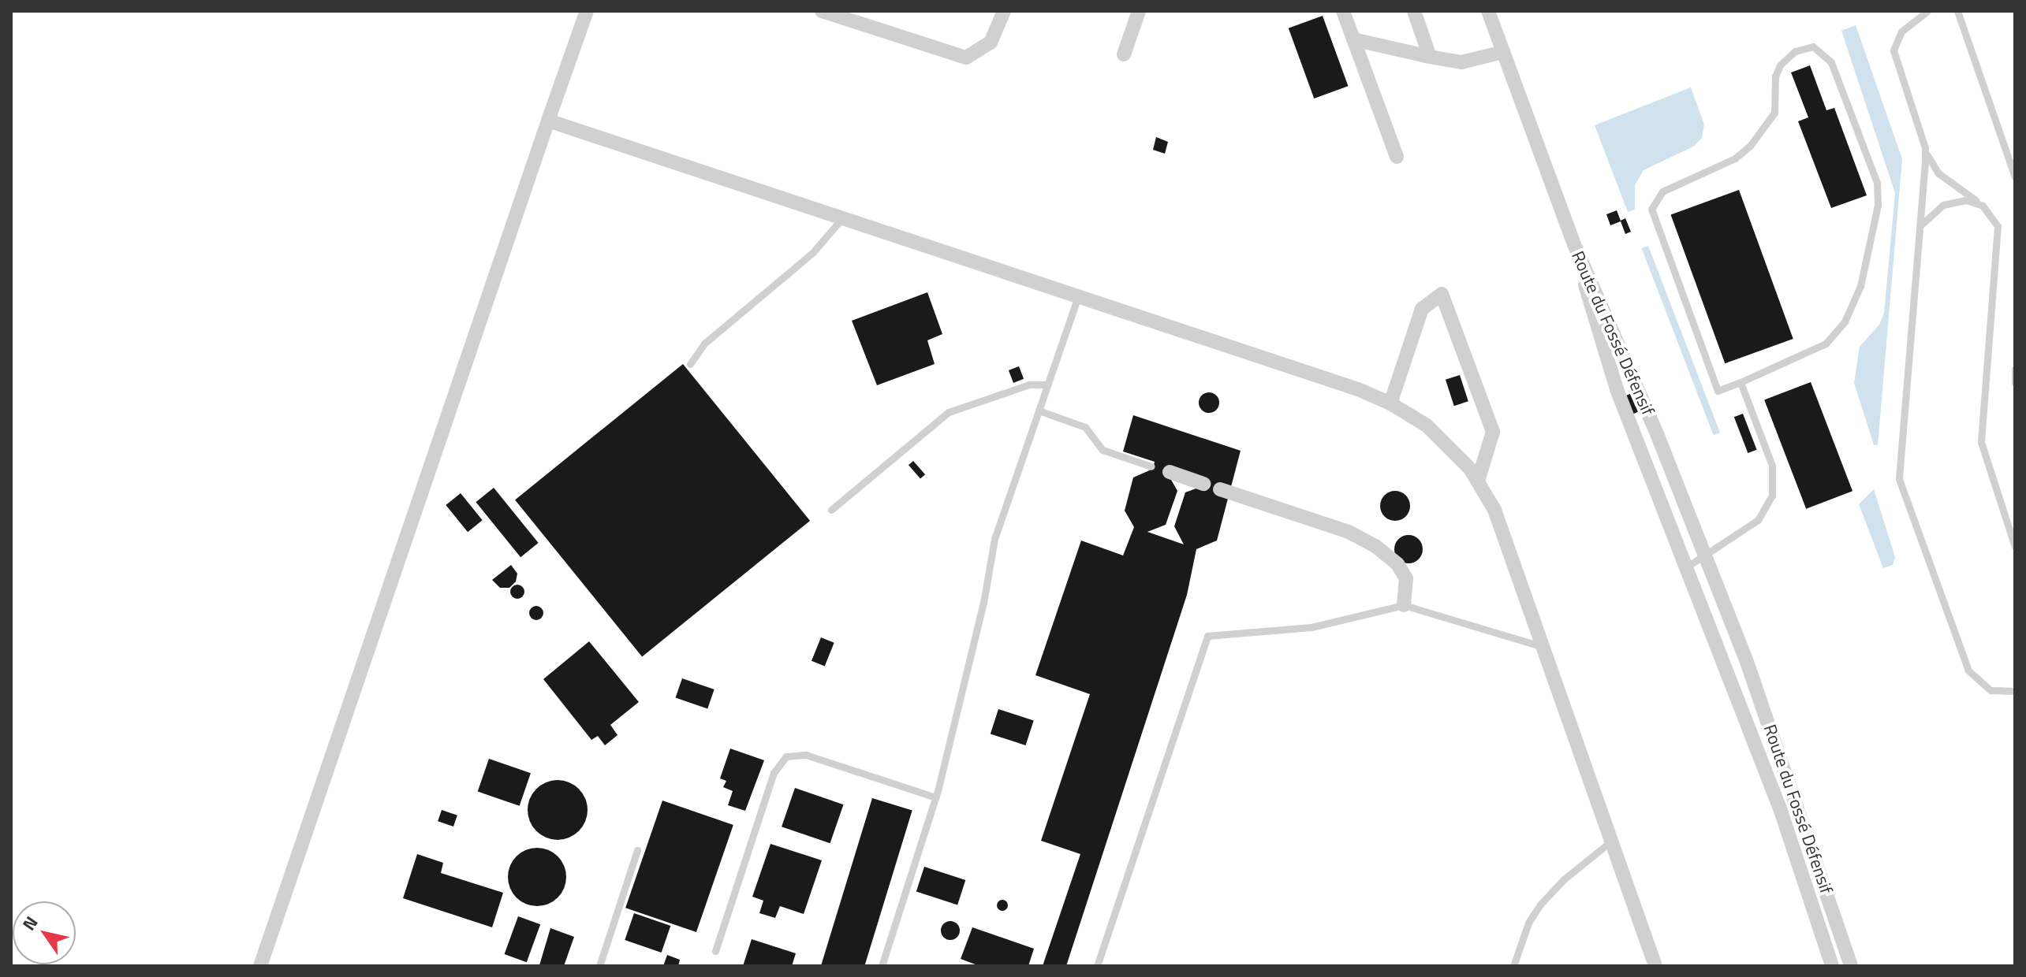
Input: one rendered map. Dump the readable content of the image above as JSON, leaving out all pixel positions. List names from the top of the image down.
{
  "streets": {
    "street": ["Route du Fossé Défensif"]
  },
  "north": "top left"
}
